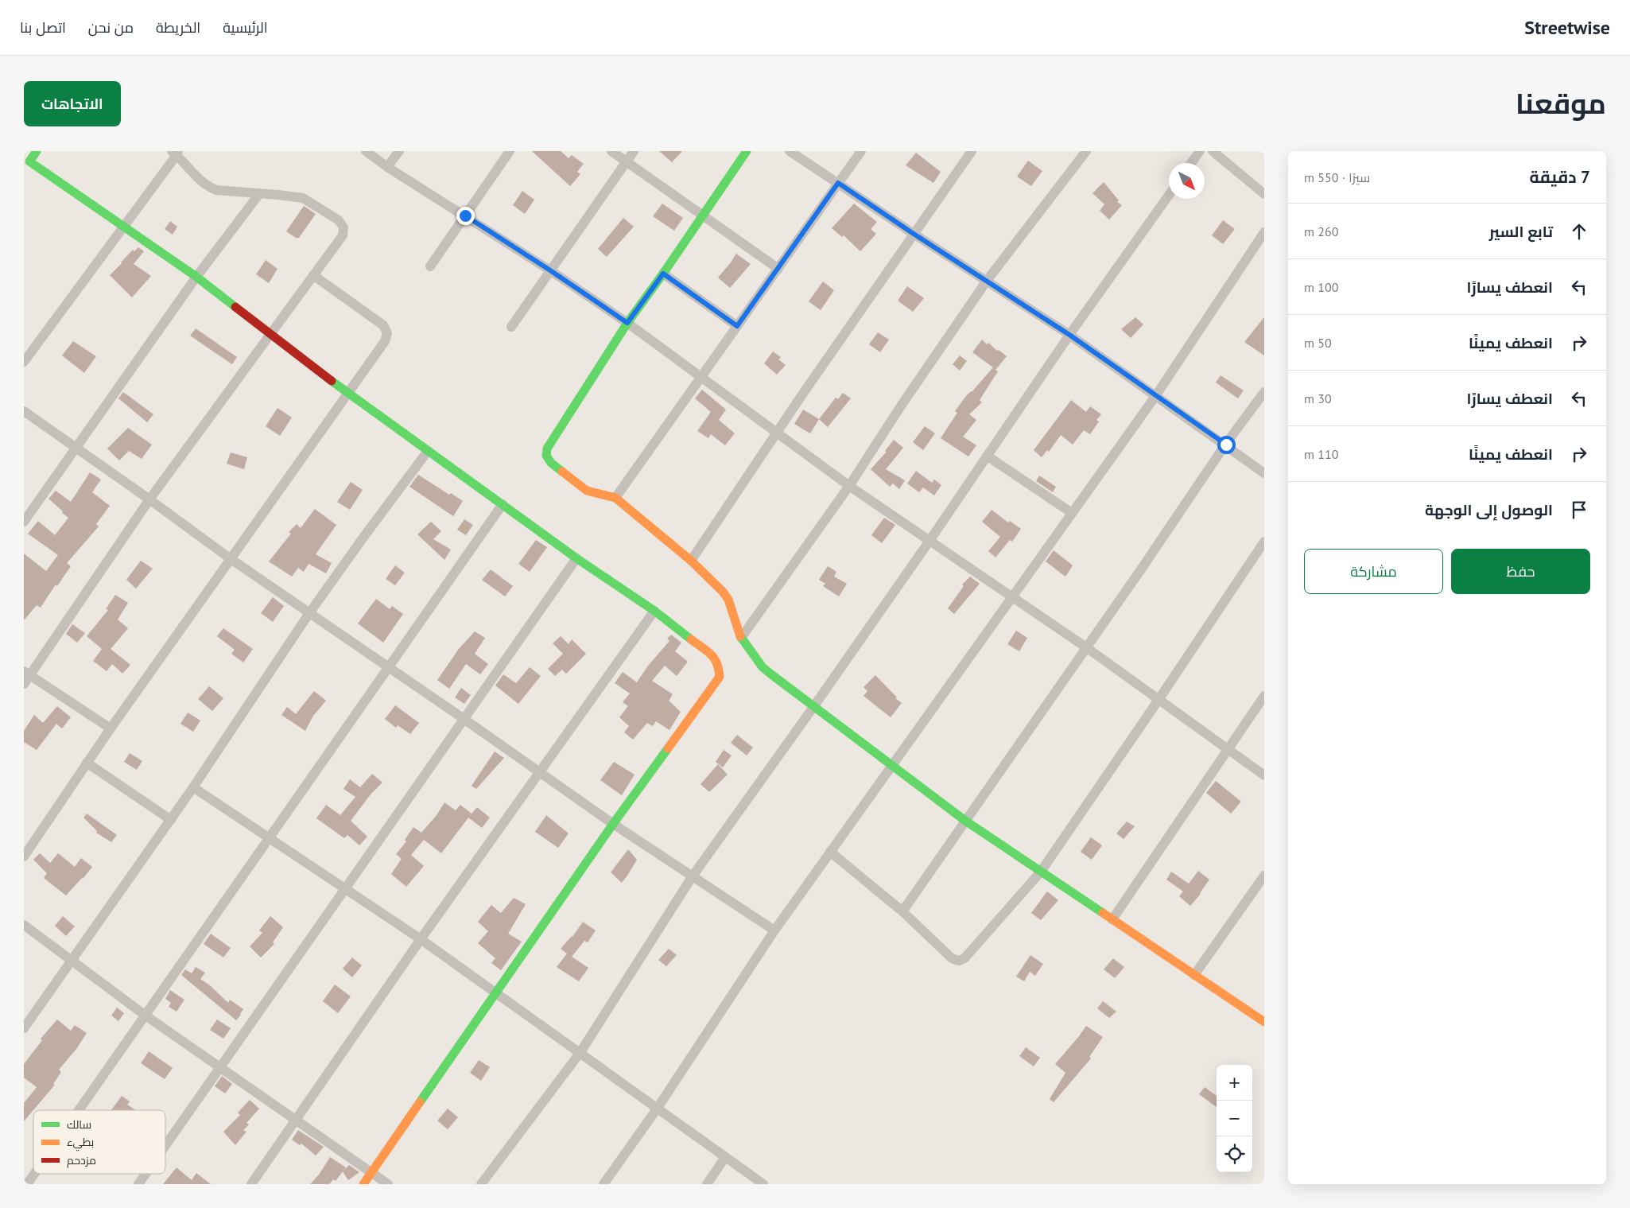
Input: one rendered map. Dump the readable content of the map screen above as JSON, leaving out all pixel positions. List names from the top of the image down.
{
  "legend": ["سالك", "بطيء", "مزدحم"],
  "north": "bottom right",
  "page": {
    "header": "Streetwise",
    "nav": [
      "الرئيسية",
      "الخريطة",
      "من نحن",
      "اتصل بنا"
    ],
    "title": "موقعنا",
    "buttons": [
      "الاتجاهات",
      ["حفظ", "مشاركة"]
    ],
    "heading": ["7 دقيقة", "سيرًا · 550 m"],
    "list": [
      ["تابع السير", "260 m"],
      ["انعطف يسارًا", "100 m"],
      ["انعطف يمينًا", "50 m"],
      ["انعطف يسارًا", "30 m"],
      ["انعطف يمينًا", "110 m"],
      "الوصول إلى الوجهة"
    ],
    "map_buttons": ["+", "−"]
  }
}
